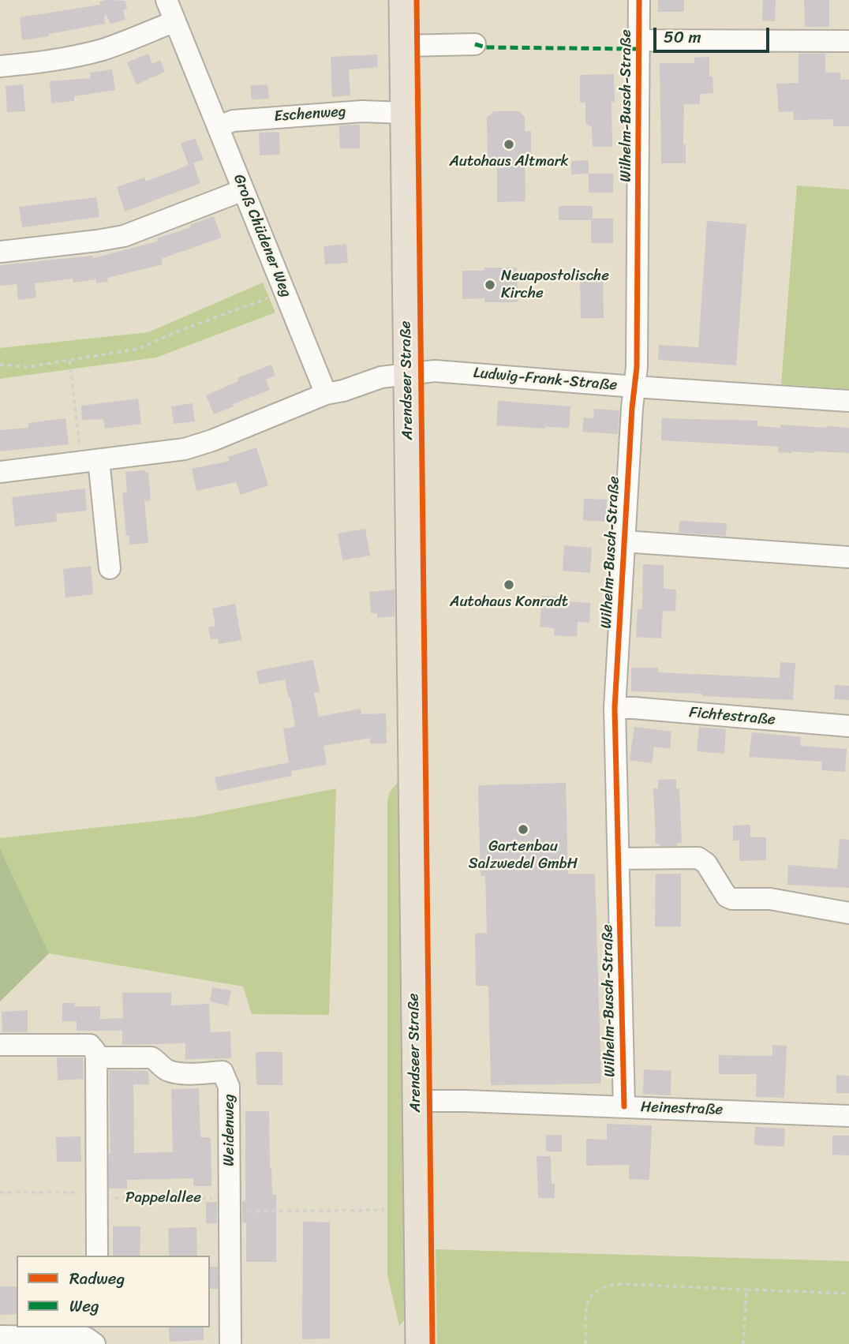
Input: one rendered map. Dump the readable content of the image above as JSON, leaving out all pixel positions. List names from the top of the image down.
{
  "streets": {
    "main road": ["Arendseer Straße"],
    "street": [
      "Wilhelm-Busch-Straße",
      "Eschenweg",
      "Groß Chüdener Weg",
      "Ludwig-Frank-Straße",
      "Fichtestraße",
      "Heinestraße",
      "Weidenweg"
    ],
    "path": ["Pappelallee"]
  },
  "crossings": [
    ["Wilhelm-Busch-Straße", "Ludwig-Frank-Straße"],
    ["Wilhelm-Busch-Straße", "Fichtestraße"],
    ["Wilhelm-Busch-Straße", "Heinestraße"],
    ["Eschenweg", "Groß Chüdener Weg"],
    ["Eschenweg", "Arendseer Straße"],
    ["Ludwig-Frank-Straße", "Arendseer Straße"],
    ["Arendseer Straße", "Heinestraße"],
    ["Weidenweg", "Pappelallee"]
  ],
  "places": [
    "Autohaus Altmark",
    "Neuapostolische Kirche",
    "Autohaus Konradt",
    "Gartenbau Salzwedel GmbH"
  ],
  "legend": ["Radweg", "Weg"],
  "scale_bar": "50 m"
}
